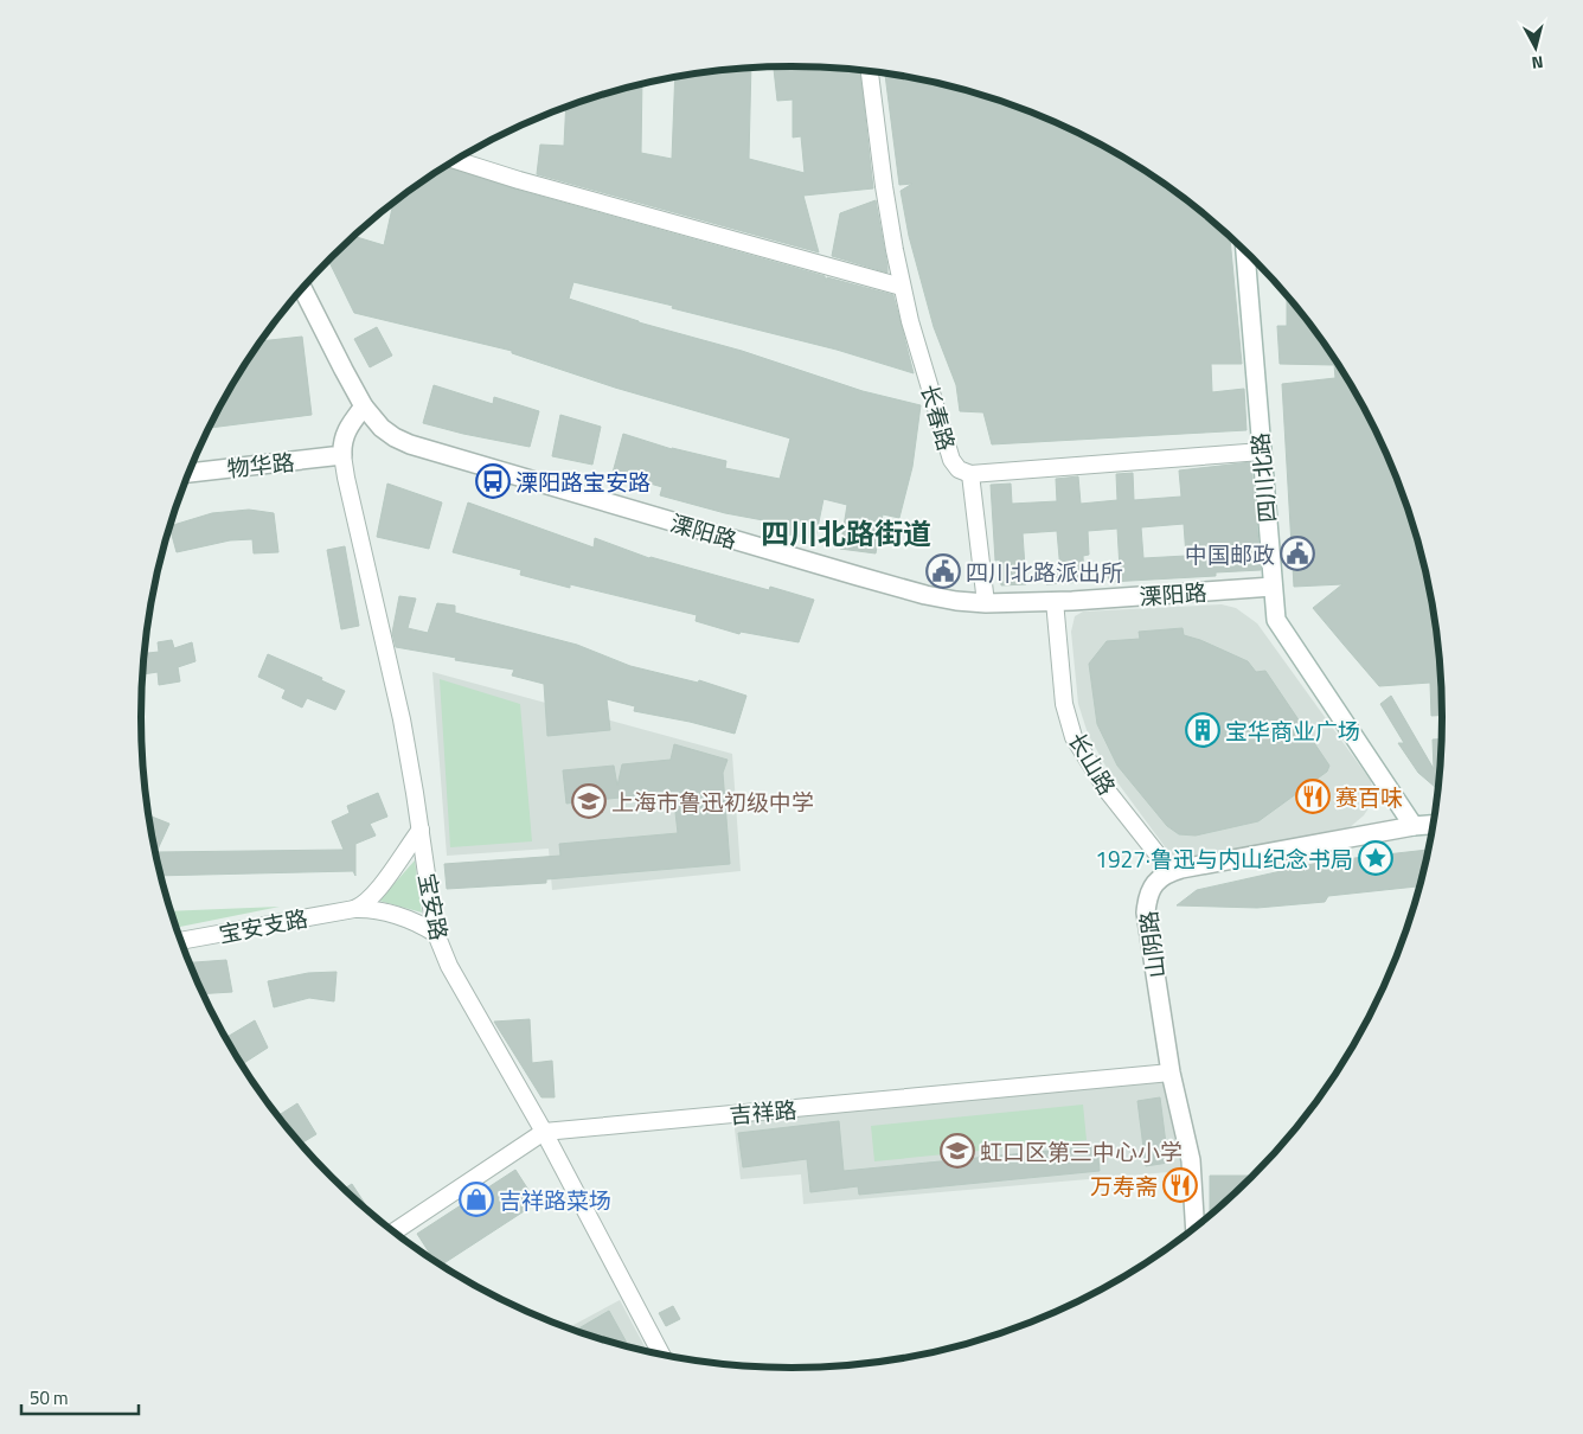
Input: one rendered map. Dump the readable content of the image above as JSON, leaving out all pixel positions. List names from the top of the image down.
{
  "streets": {
    "street": [
      "长春路",
      "物华路",
      "四川北路",
      "溧阳路",
      "长山路",
      "宝安路",
      "宝安支路",
      "山阴路",
      "吉祥路"
    ]
  },
  "crossings": [
    ["长春路", "四川北路"],
    ["物华路", "宝安路"],
    ["四川北路", "溧阳路"],
    ["溧阳路", "长山路"],
    ["溧阳路", "宝安路"],
    ["长山路", "山阴路"],
    ["宝安路", "宝安支路"],
    ["宝安路", "吉祥路"],
    ["山阴路", "吉祥路"]
  ],
  "districts": ["四川北路街道"],
  "places": {
    "bus stop": ["溧阳路宝安路"],
    "public building": ["中国邮政", "四川北路派出所"],
    "building": ["宝华商业广场"],
    "restaurant": ["赛百味", "万寿斋"],
    "school or university": ["上海市鲁迅初级中学", "虹口区第三中心小学"],
    "place": ["1927·鲁迅与内山纪念书局"],
    "shop": ["吉祥路菜场"]
  },
  "scale_bar": "50 m",
  "north": "bottom"
}
